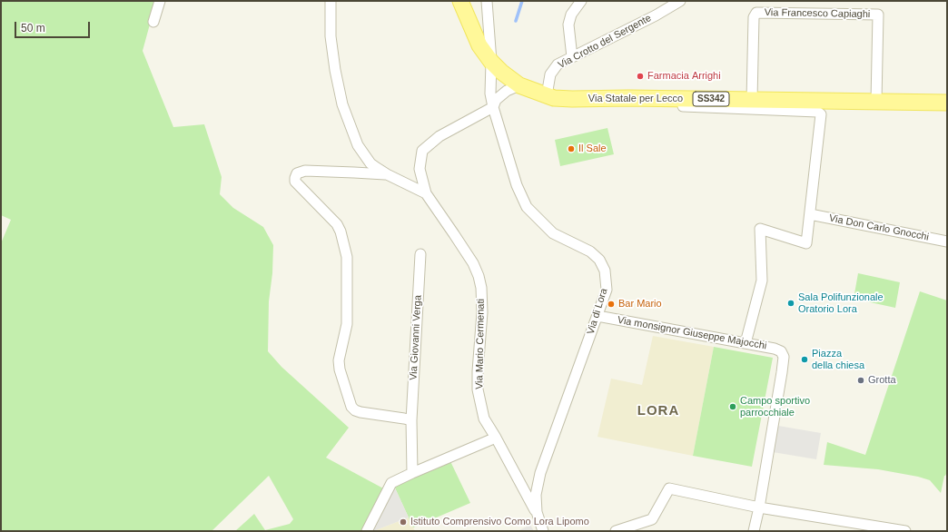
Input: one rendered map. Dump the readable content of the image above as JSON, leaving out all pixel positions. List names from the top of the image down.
{
  "streets": {
    "main road": ["Via Statale per Lecco", "SS342"],
    "street": [
      "Via Francesco Capiaghi",
      "Via Crotto del Sergente",
      "Via Don Carlo Gnocchi",
      "Via di Lora",
      "Via monsignor Giuseppe Majocchi",
      "Via Giovanni Verga",
      "Via Mario Cermenati"
    ]
  },
  "crossings": [
    ["Via Francesco Capiaghi", "Via Statale per Lecco"],
    ["Via Crotto del Sergente", "Via Statale per Lecco"],
    ["Via Statale per Lecco", "Via di Lora"],
    ["Via di Lora", "Via monsignor Giuseppe Majocchi"],
    ["Via di Lora", "Via Mario Cermenati"]
  ],
  "districts": ["LORA"],
  "places": [
    "Farmacia Arrighi",
    "Il Sale",
    "Sala Polifunzionale Oratorio Lora",
    "Bar Mario",
    "Piazza della chiesa",
    "Grotta",
    "Campo sportivo parrocchiale",
    "Istituto Comprensivo Como Lora Lipomo"
  ],
  "scale_bar": "50 m"
}
